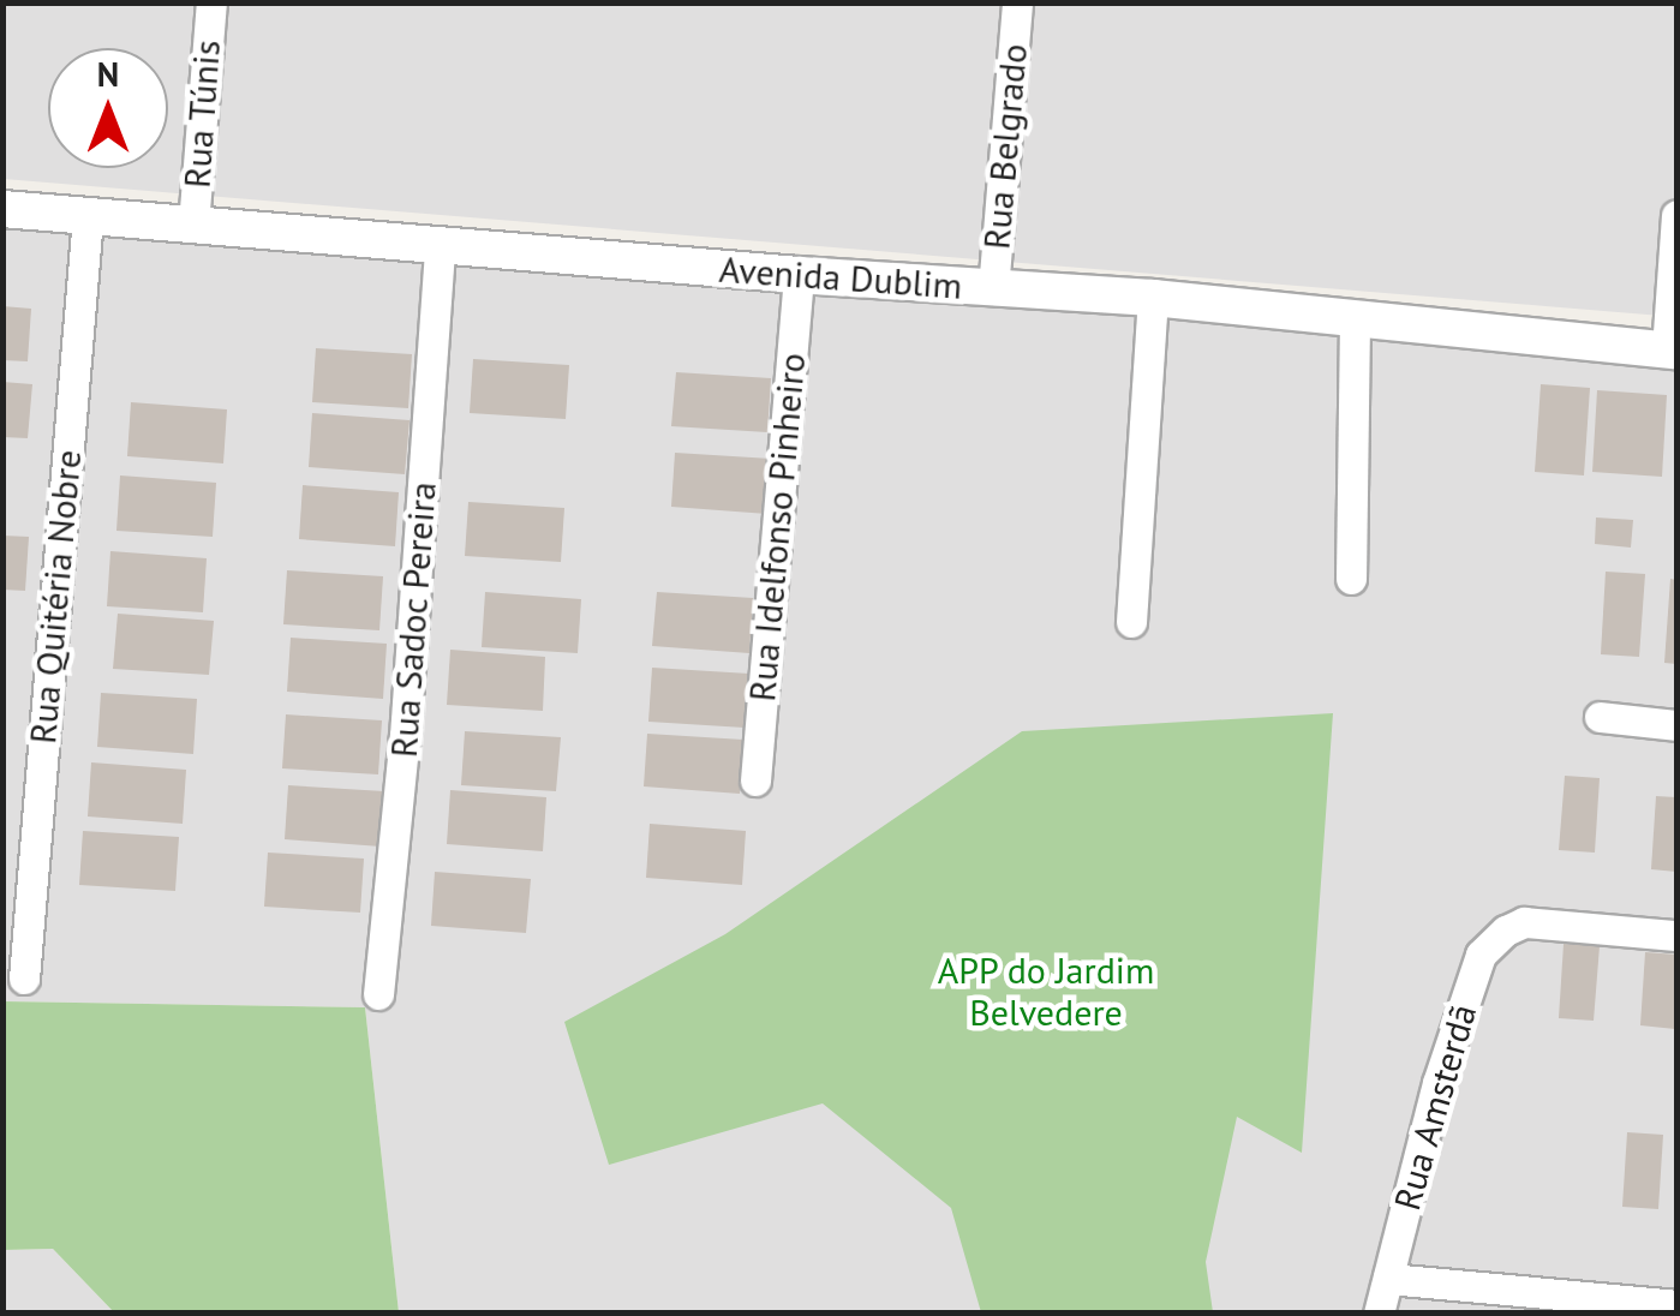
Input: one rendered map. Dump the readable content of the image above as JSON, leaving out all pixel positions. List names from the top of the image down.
{
  "streets": {
    "street": [
      "Rua Túnis",
      "Rua Belgrado",
      "Avenida Dublim",
      "Rua Idelfonso Pinheiro",
      "Rua Quitéria Nobre",
      "Rua Sadoc Pereira",
      "Rua Amsterdã"
    ]
  },
  "crossings": [
    ["Rua Túnis", "Avenida Dublim"],
    ["Rua Belgrado", "Avenida Dublim"],
    ["Avenida Dublim", "Rua Idelfonso Pinheiro"],
    ["Avenida Dublim", "Rua Quitéria Nobre"],
    ["Avenida Dublim", "Rua Sadoc Pereira"]
  ],
  "parks": ["APP do Jardim Belvedere"],
  "north": "top"
}
